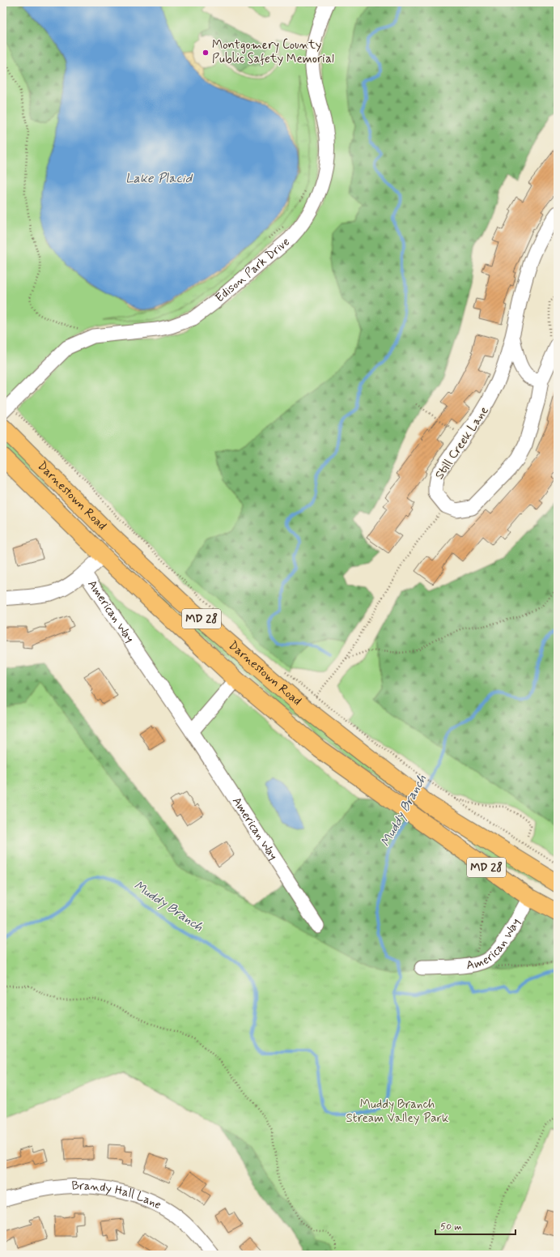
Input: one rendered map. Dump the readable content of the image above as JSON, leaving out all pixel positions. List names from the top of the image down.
{
  "streets": {
    "main road": ["Darnestown Road", "MD 28"],
    "street": [
      "Edison Park Drive",
      "Still Creek Lane",
      "American Way",
      "Brandy Hall Lane"
    ]
  },
  "crossings": [
    ["Darnestown Road", "American Way"]
  ],
  "water": ["Lake Placid", "Muddy Branch"],
  "parks": ["Muddy Branch Stream Valley Park"],
  "places": ["Montgomery County Public Safety Memorial"],
  "scale_bar": "50 m"
}
